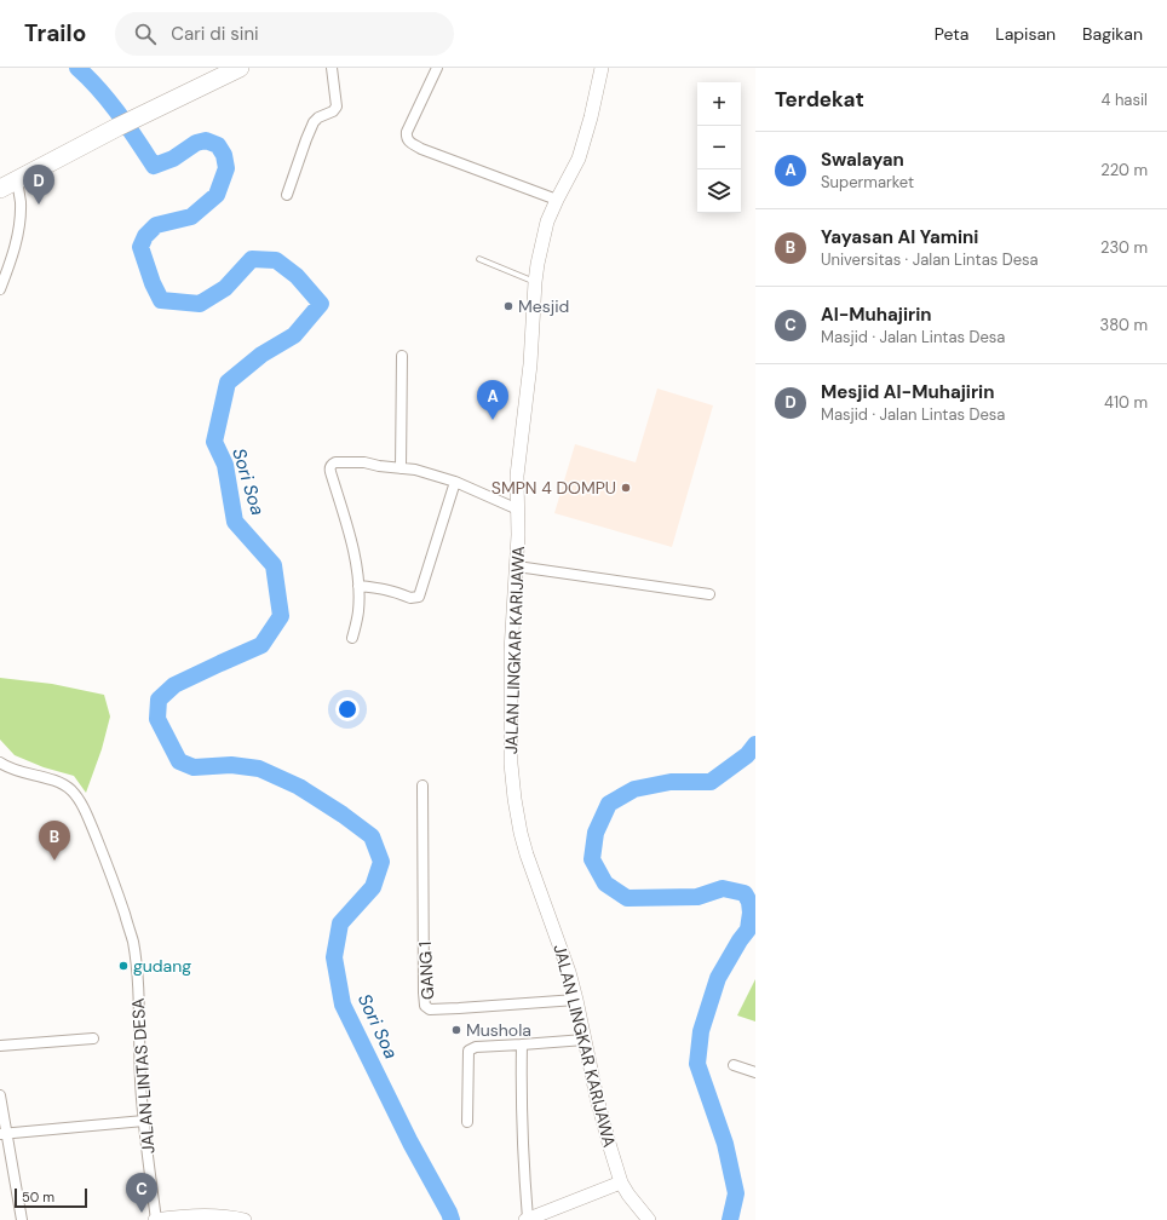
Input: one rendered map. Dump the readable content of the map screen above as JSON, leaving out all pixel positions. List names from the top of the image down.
{
  "streets": {
    "main road": ["JALAN LINGKAR KARIJAWA", "JALAN LINTAS DESA"],
    "street": ["GANG 1"]
  },
  "crossings": [
    ["JALAN LINGKAR KARIJAWA", "GANG 1"]
  ],
  "water": ["Sori Soa"],
  "places": [
    "Mesjid",
    "SMPN 4 DOMPU",
    "gudang",
    "Mushola"
  ],
  "scale_bar": "50 m",
  "page": {
    "header": "Trailo",
    "search": "Cari di sini",
    "nav": ["Peta", "Lapisan", "Bagikan"],
    "heading": ["Terdekat", "4 hasil"],
    "map_buttons": ["+", "−"],
    "list": [
      {
        "mark": "A",
        "name": "Swalayan",
        "note": "Supermarket",
        "value": "220 m"
      },
      {
        "mark": "B",
        "name": "Yayasan Al Yamini",
        "note": "Universitas · Jalan Lintas Desa",
        "value": "230 m"
      },
      {
        "mark": "C",
        "name": "Al-Muhajirin",
        "note": "Masjid · Jalan Lintas Desa",
        "value": "380 m"
      },
      {
        "mark": "D",
        "name": "Mesjid Al-Muhajirin",
        "note": "Masjid · Jalan Lintas Desa",
        "value": "410 m"
      }
    ],
    "pins": [
      "D",
      "A",
      "B",
      "C"
    ],
    "scale": "50 m"
  }
}
